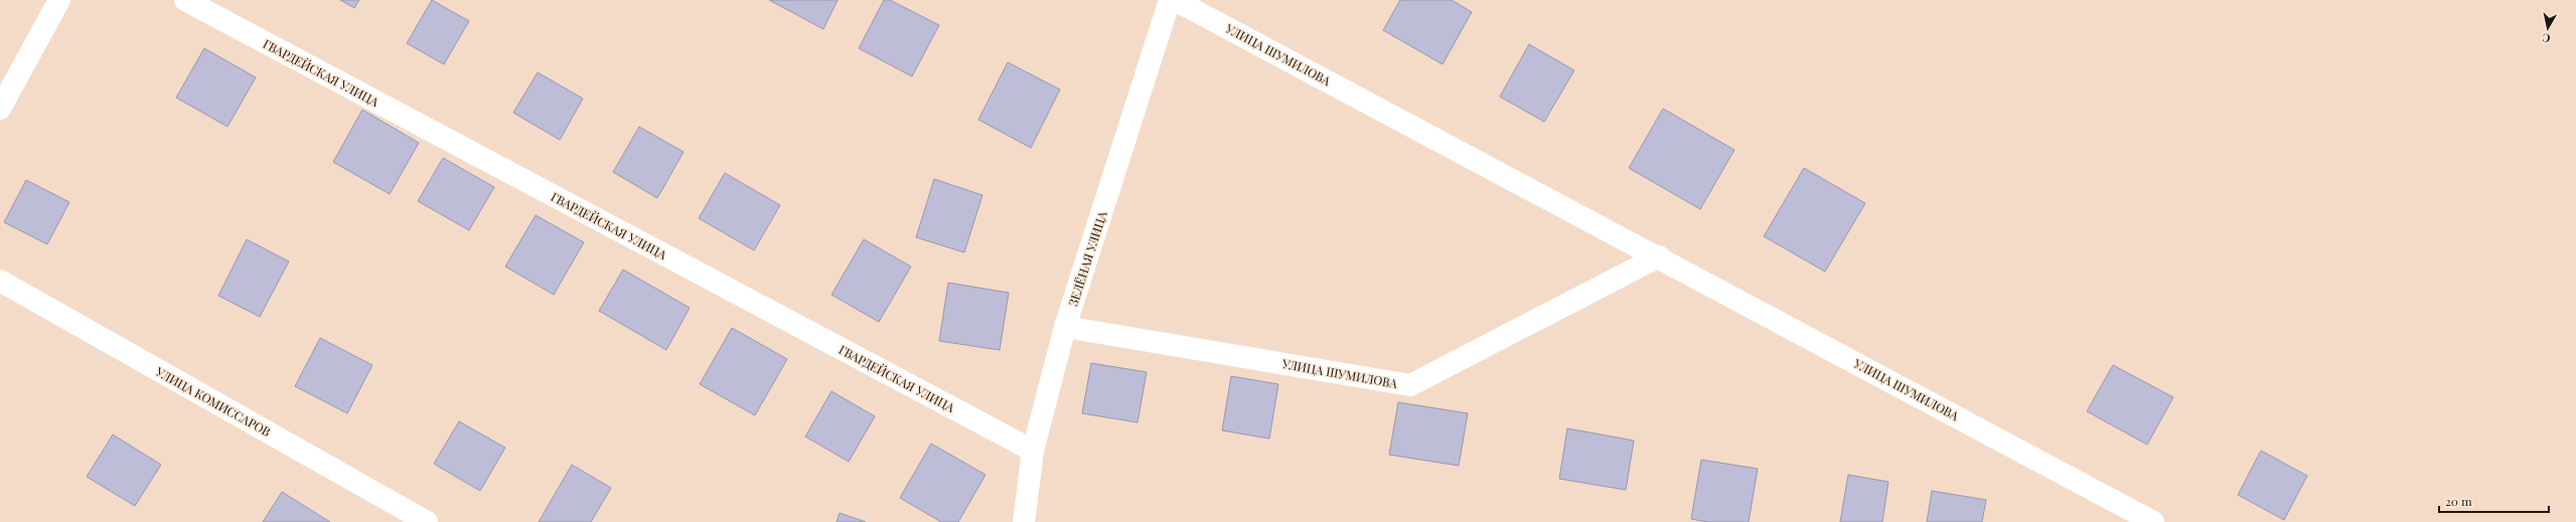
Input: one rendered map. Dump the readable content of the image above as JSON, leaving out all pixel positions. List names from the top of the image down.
{
  "streets": {
    "street": [
      "УЛИЦА ШУМИЛОВА",
      "ГВАРДЕЙСКАЯ УЛИЦА",
      "ЗЕЛЁНАЯ УЛИЦА",
      "УЛИЦА КОМИССАРОВ"
    ]
  },
  "crossings": [
    ["УЛИЦА ШУМИЛОВА", "ЗЕЛЁНАЯ УЛИЦА"],
    ["ГВАРДЕЙСКАЯ УЛИЦА", "ЗЕЛЁНАЯ УЛИЦА"]
  ],
  "scale_bar": "20 m",
  "north": "bottom"
}
